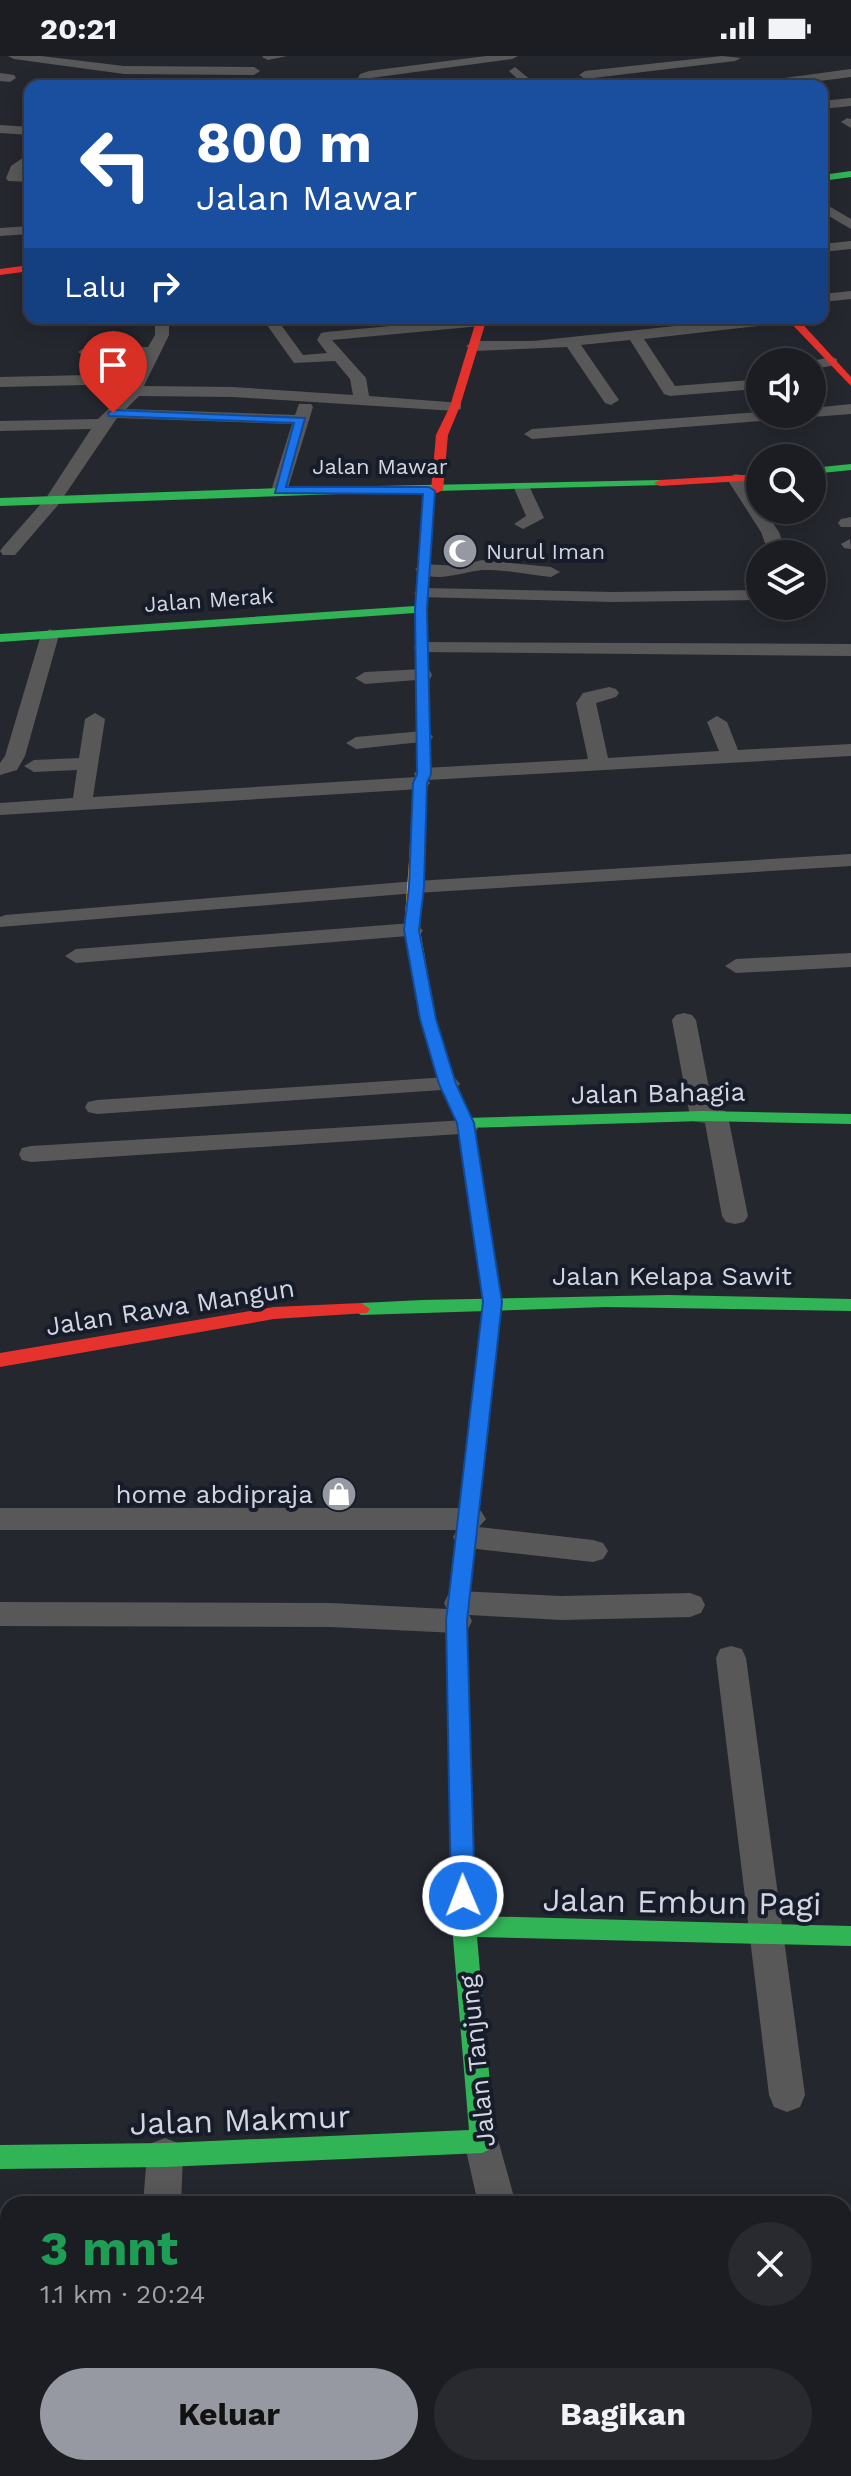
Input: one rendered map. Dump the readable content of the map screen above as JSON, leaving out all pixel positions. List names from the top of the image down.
{
  "streets": {
    "street": [
      "Jalan Mawar",
      "Jalan Merak",
      "Jalan Bahagia",
      "Jalan Kelapa Sawit",
      "Jalan Rawa Mangun",
      "Jalan Embun Pagi",
      "Jalan Tanjung",
      "Jalan Makmur"
    ]
  },
  "crossings": [
    ["Jalan Mawar", "Jalan Tanjung"],
    ["Jalan Merak", "Jalan Tanjung"],
    ["Jalan Bahagia", "Jalan Tanjung"],
    ["Jalan Kelapa Sawit", "Jalan Rawa Mangun"],
    ["Jalan Kelapa Sawit", "Jalan Tanjung"],
    ["Jalan Rawa Mangun", "Jalan Tanjung"],
    ["Jalan Embun Pagi", "Jalan Tanjung"],
    ["Jalan Tanjung", "Jalan Makmur"]
  ],
  "places": {
    "mosque": ["Nurul Iman"],
    "shop": ["home abdipraja"]
  },
  "page": {
    "status": "20:21",
    "turn": ["800 m", "Jalan Mawar"],
    "then": "Lalu",
    "heading": ["3 mnt", "1.1 km · 20:24"],
    "buttons": ["Keluar", "Bagikan"]
  }
}
